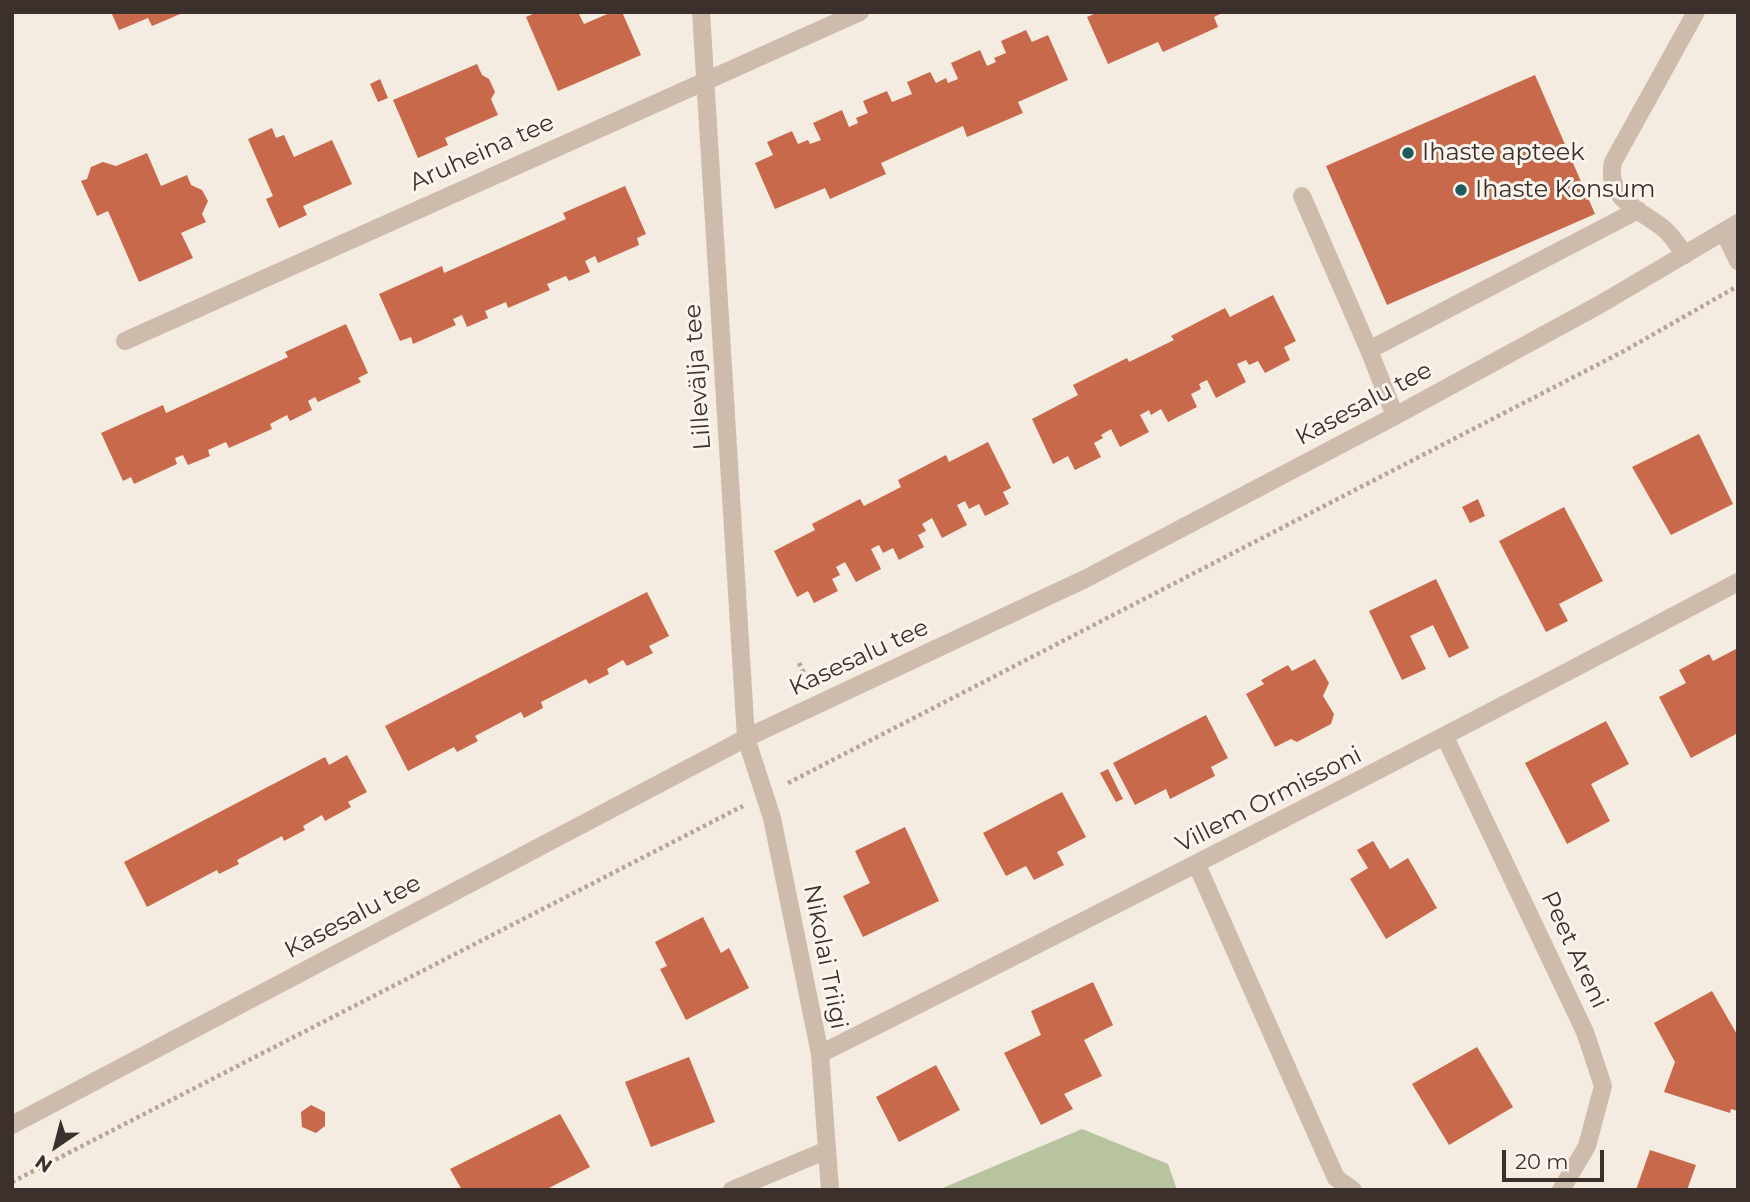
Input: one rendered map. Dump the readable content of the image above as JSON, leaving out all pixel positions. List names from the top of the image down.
{
  "streets": {
    "street": [
      "Aruheina tee",
      "Lillevälja tee",
      "Kasesalu tee",
      "Villem Ormissoni",
      "Peet Areni",
      "Nikolai Triigi"
    ]
  },
  "crossings": [
    ["Aruheina tee", "Lillevälja tee"],
    ["Lillevälja tee", "Kasesalu tee"],
    ["Lillevälja tee", "Nikolai Triigi"],
    ["Kasesalu tee", "Nikolai Triigi"],
    ["Villem Ormissoni", "Peet Areni"],
    ["Villem Ormissoni", "Nikolai Triigi"]
  ],
  "places": ["Ihaste apteek", "Ihaste Konsum"],
  "scale_bar": "20 m",
  "north": "bottom left"
}
